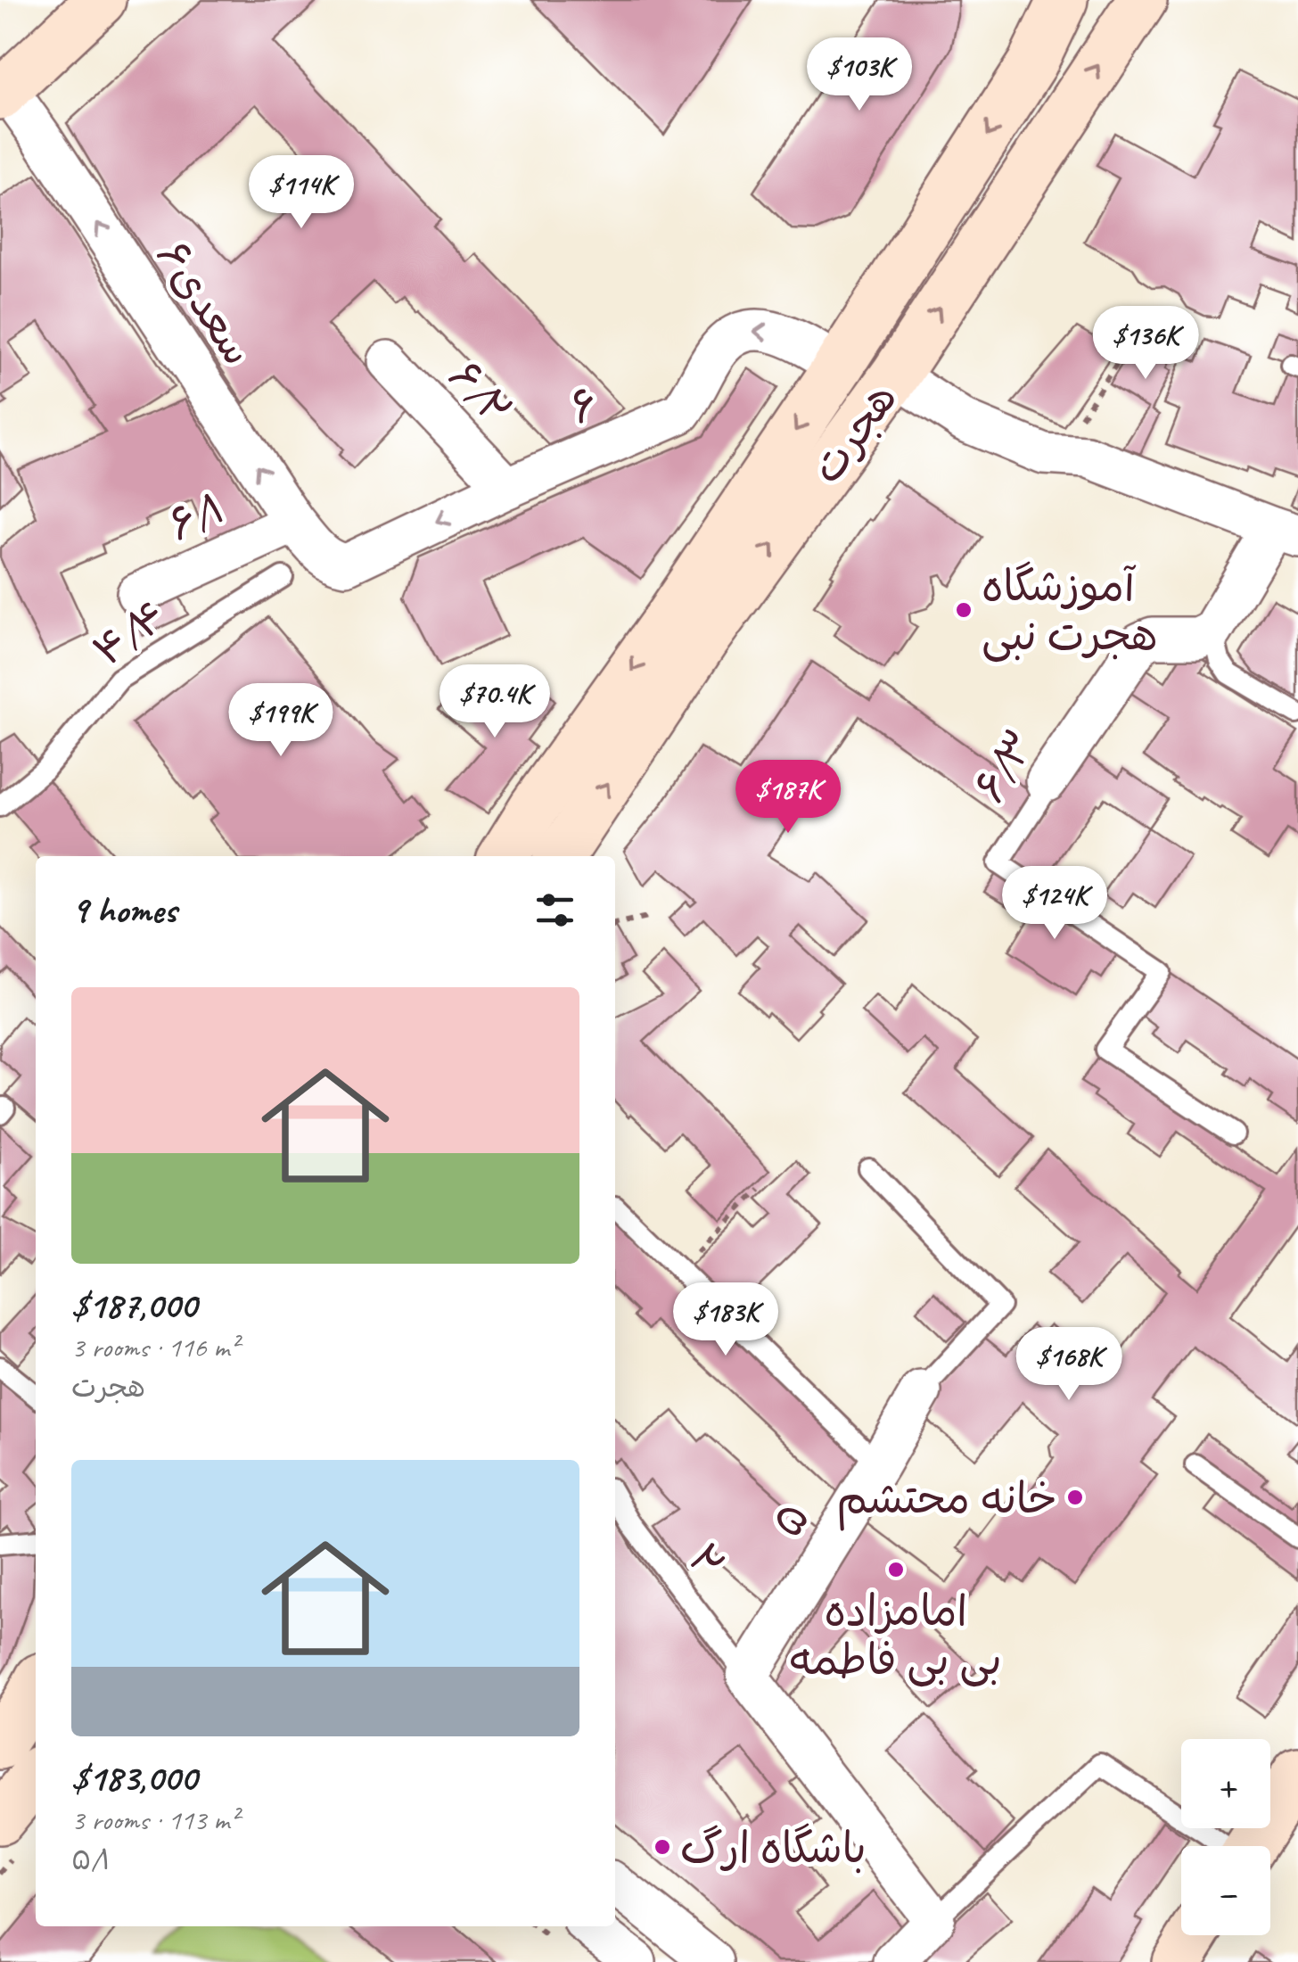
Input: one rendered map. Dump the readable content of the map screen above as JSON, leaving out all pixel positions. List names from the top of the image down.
{
  "streets": {
    "main road": ["هجرت"],
    "street": [
      "سعدی۶",
      "۶/۲",
      "۶",
      "۶/۱",
      "۶/۳",
      "۵"
    ],
    "lane": ["۴/۴", "۲"]
  },
  "crossings": [
    ["سعدی۶", "۶"],
    ["سعدی۶", "۶/۱"],
    ["۶/۲", "۶"],
    ["۶", "هجرت"],
    ["۵", "۲"]
  ],
  "one_way": ["سعدی۶", "۶"],
  "places": [
    "آموزشگاه هجرت نبی",
    "خانه محتشم",
    "امامزاده بی بی فاطمه",
    "باشگاه ارگ"
  ],
  "page": {
    "price": [
      "$103K",
      "$114K",
      "$136K",
      "$70.4K",
      "$199K",
      "$187K",
      "$124K",
      "$183K",
      "$168K"
    ],
    "heading": "9 homes",
    "list": [
      {
        "name": "$187,000",
        "note": "3 rooms · 116 m² · هجرت"
      },
      {
        "name": "$183,000",
        "note": "3 rooms · 113 m² · ۵/۱"
      }
    ],
    "map_buttons": ["+", "−"]
  }
}
